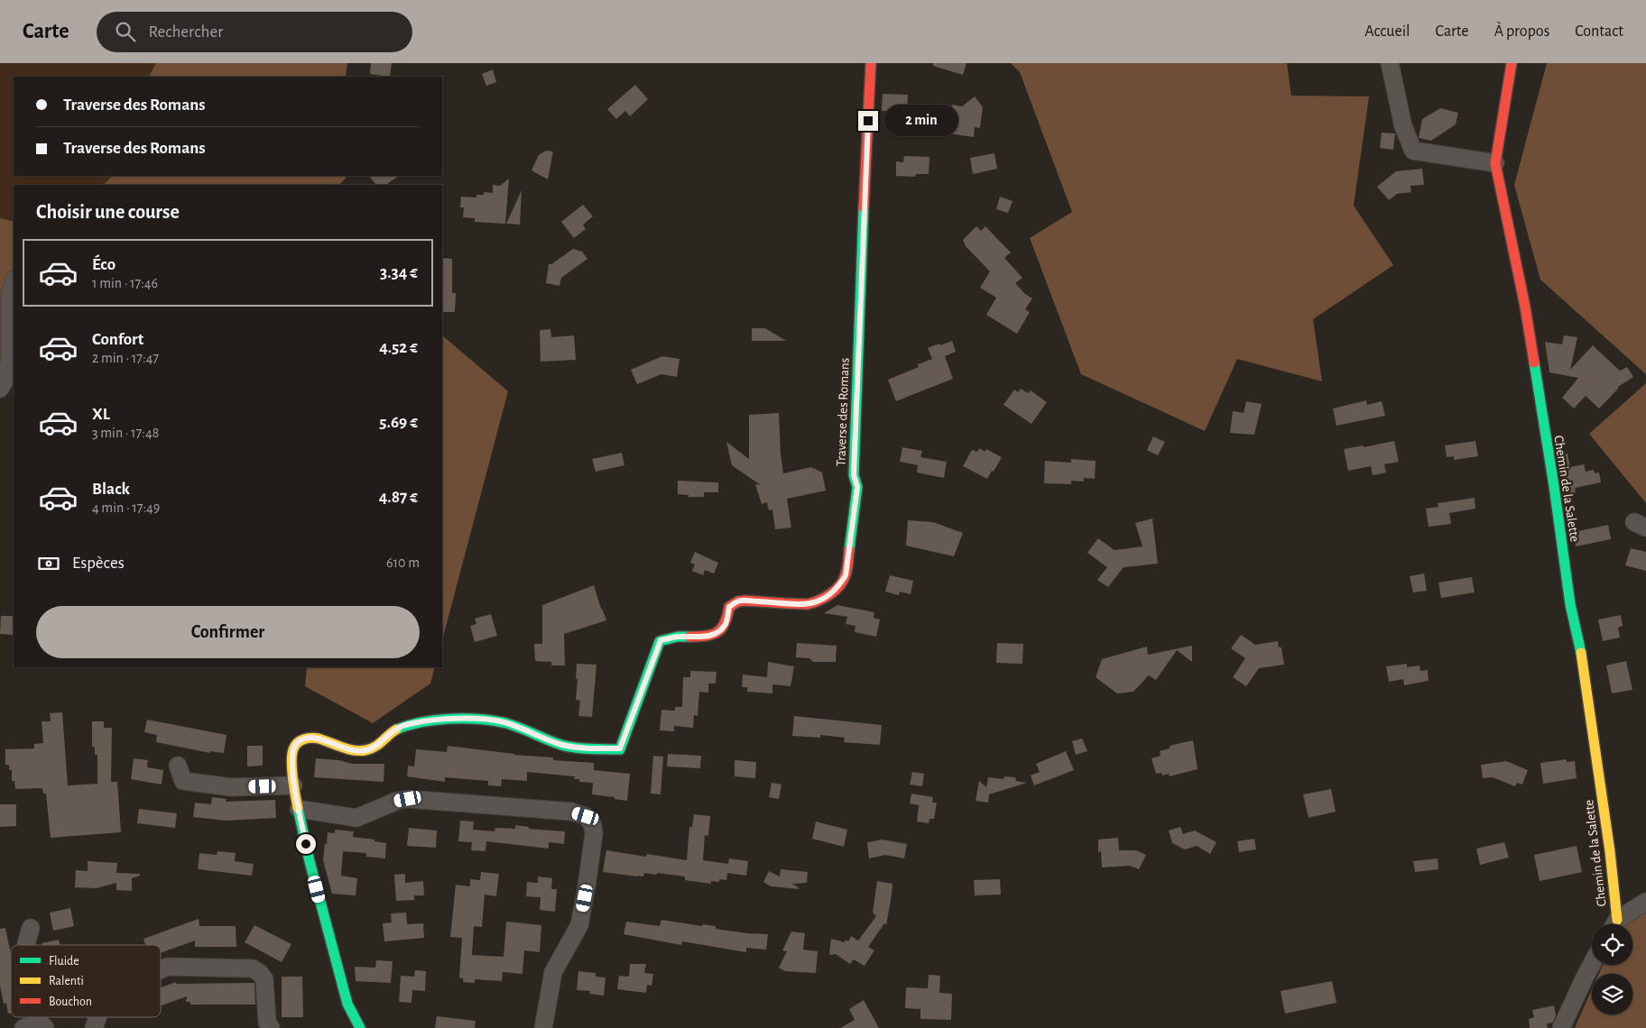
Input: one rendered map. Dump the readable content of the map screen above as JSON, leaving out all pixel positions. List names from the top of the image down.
{
  "streets": {
    "street": ["Traverse des Romans", "Chemin de la Salette"]
  },
  "legend": ["Fluide", "Ralenti", "Bouchon"],
  "page": {
    "header": "Carte",
    "search": "Rechercher",
    "nav": [
      "Accueil",
      "Carte",
      "À propos",
      "Contact"
    ],
    "banner": ["Traverse des Romans", "Traverse des Romans"],
    "bubble": "2 min",
    "heading": "Choisir une course",
    "list": [
      {
        "name": "Éco",
        "note": "1 min · 17:46",
        "value": "3.34 €"
      },
      {
        "name": "Confort",
        "note": "2 min · 17:47",
        "value": "4.52 €"
      },
      {
        "name": "XL",
        "note": "3 min · 17:48",
        "value": "5.69 €"
      },
      {
        "name": "Black",
        "note": "4 min · 17:49",
        "value": "4.87 €"
      }
    ],
    "pay": ["Espèces", "610 m"],
    "buttons": "Confirmer"
  }
}
